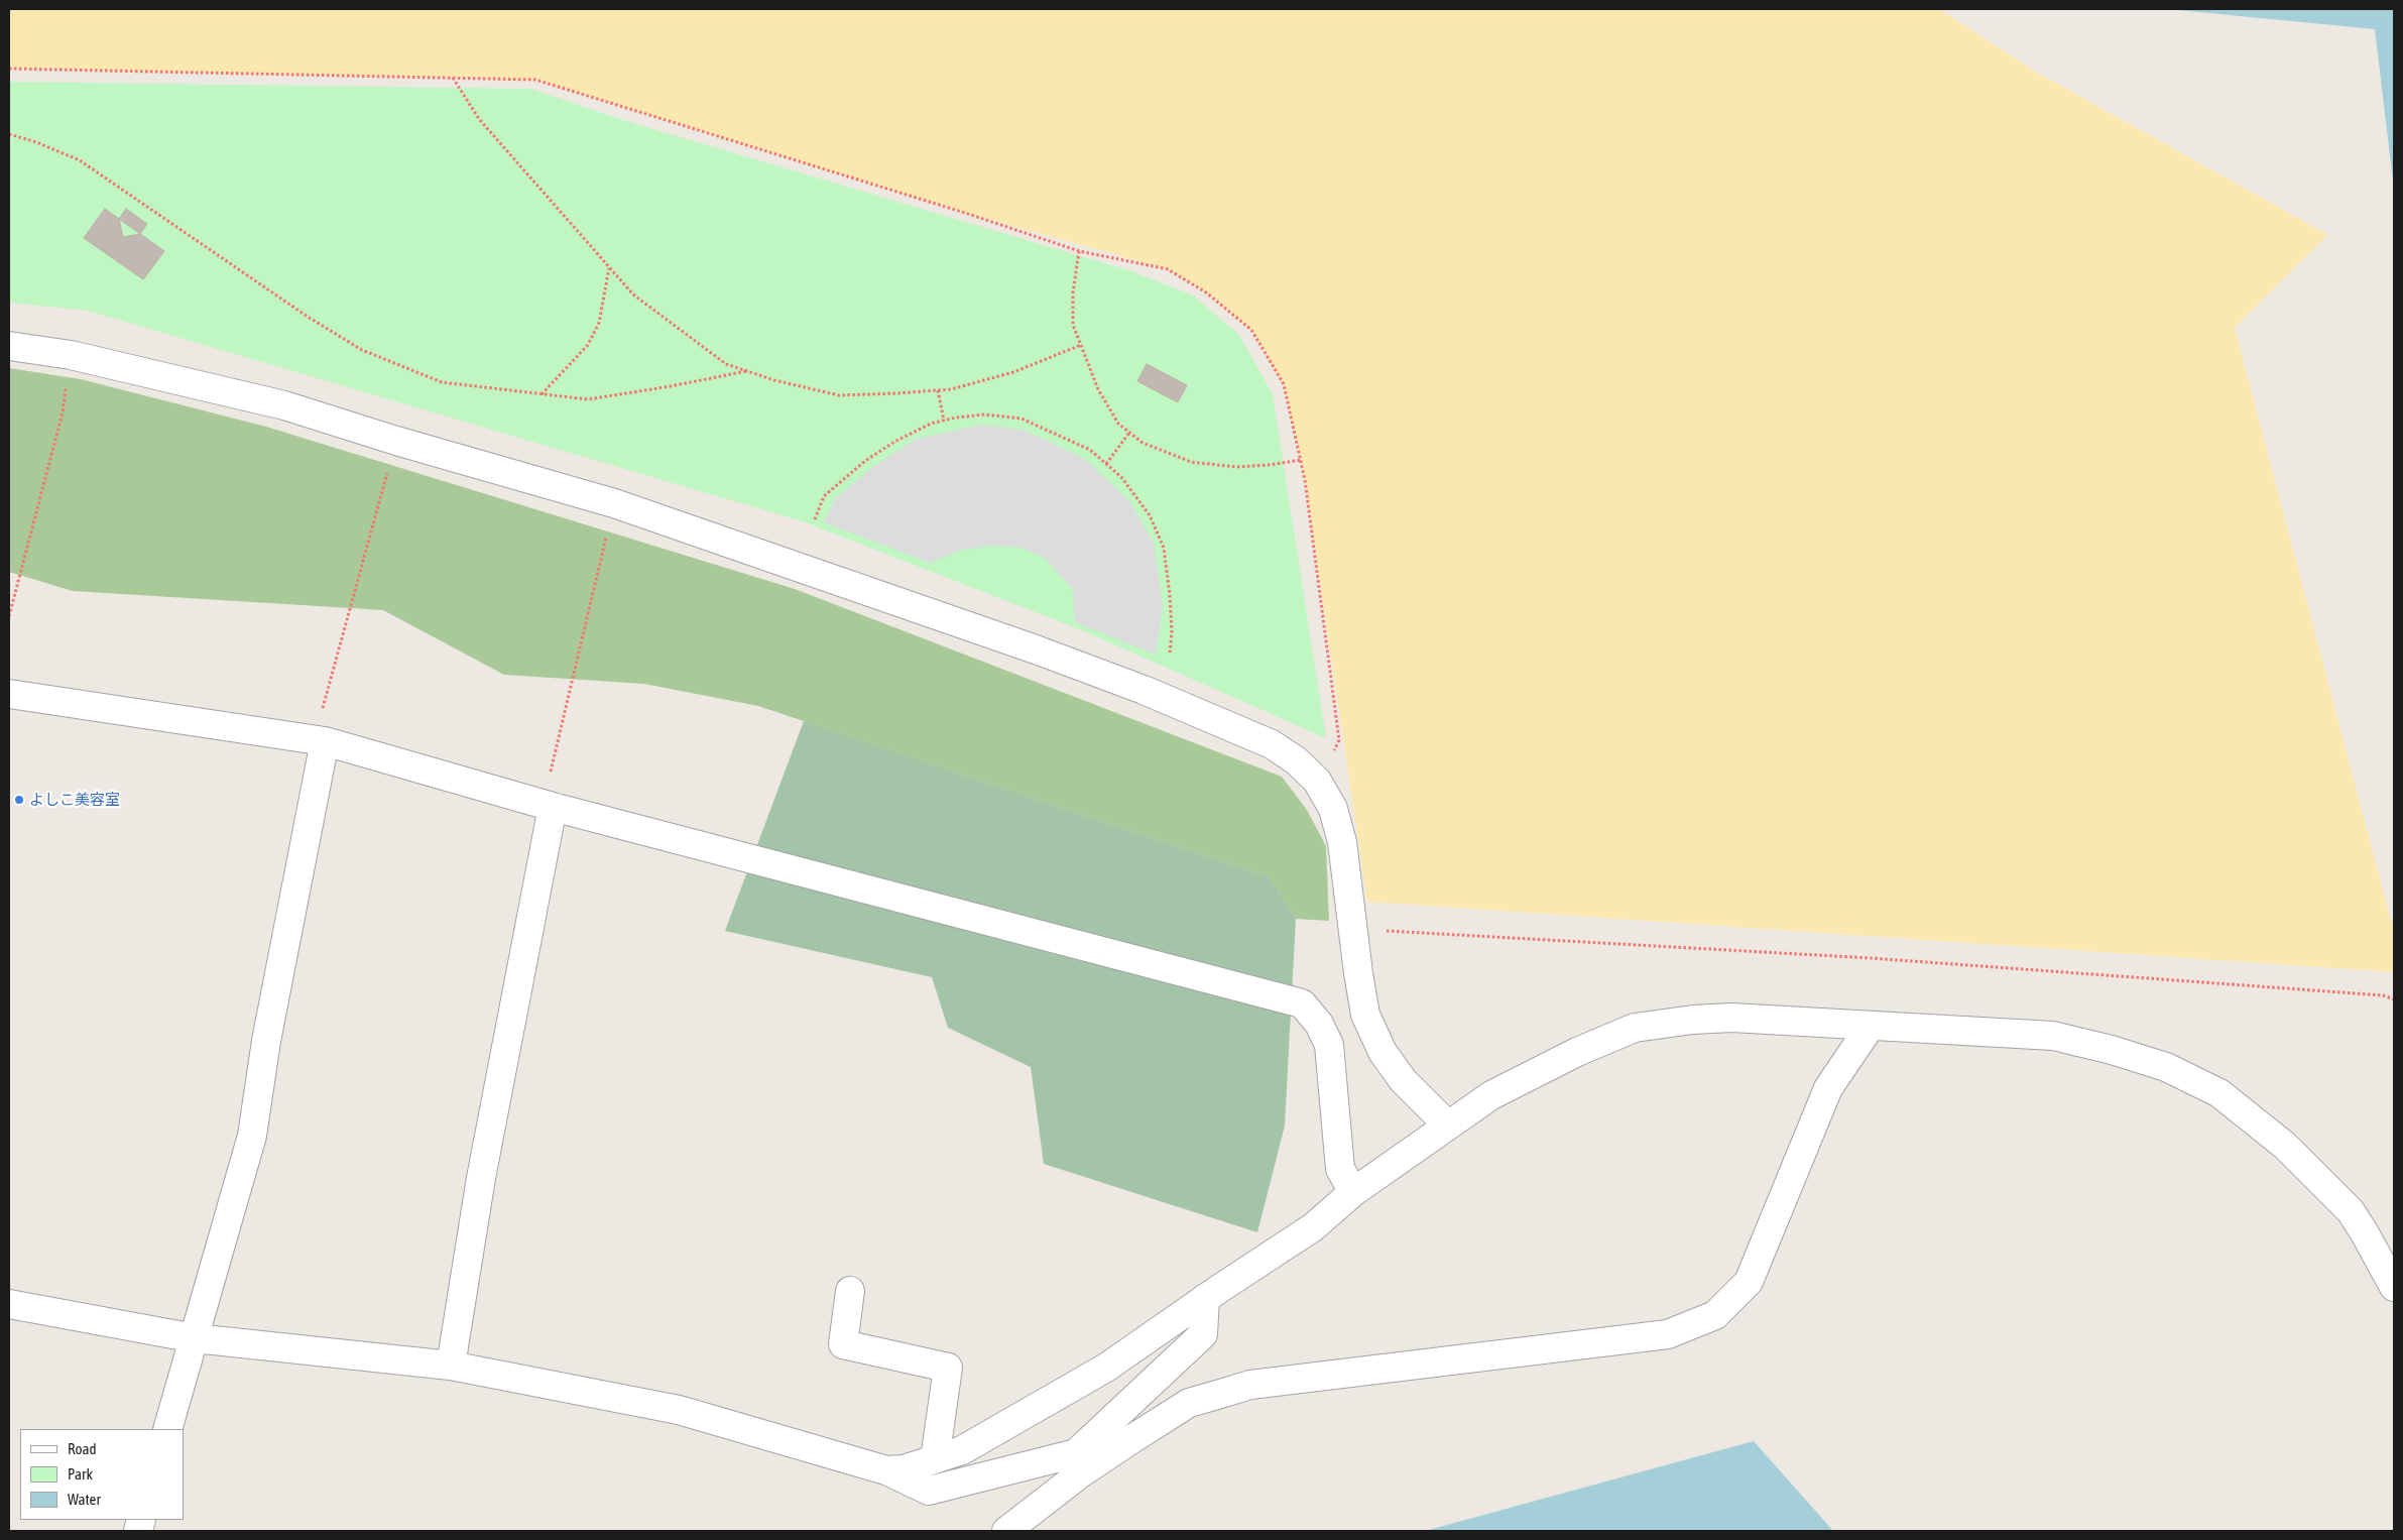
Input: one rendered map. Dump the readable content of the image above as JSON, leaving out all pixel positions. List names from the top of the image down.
{
  "places": ["よしこ美容室"],
  "legend": ["Road", "Park", "Water"]
}
